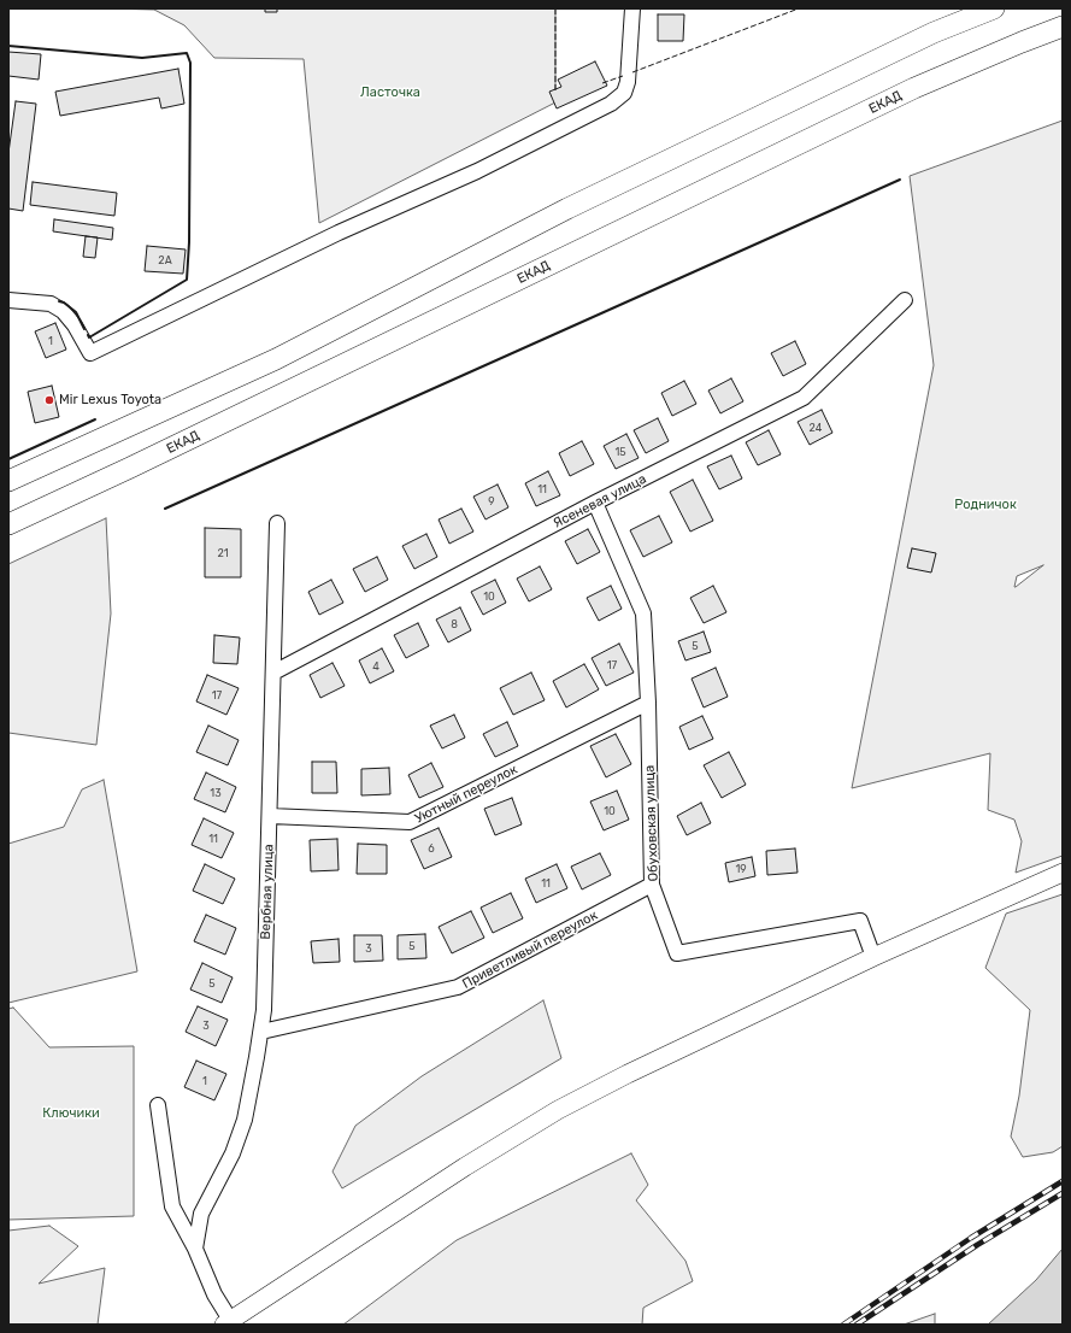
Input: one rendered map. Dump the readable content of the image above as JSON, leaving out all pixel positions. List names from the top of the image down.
{
  "streets": {
    "highway": ["ЕКАД"],
    "street": [
      "Ясеневая улица",
      "Уютный переулок",
      "Обуховская улица",
      "Вербная улица",
      "Приветливый переулок"
    ]
  },
  "crossings": [
    ["Ясеневая улица", "Обуховская улица"],
    ["Ясеневая улица", "Вербная улица"],
    ["Уютный переулок", "Обуховская улица"],
    ["Уютный переулок", "Вербная улица"],
    ["Обуховская улица", "Приветливый переулок"],
    ["Вербная улица", "Приветливый переулок"]
  ],
  "parks": ["Ласточка", "Родничок", "Ключики"],
  "places": ["Mir Lexus Toyota"],
  "house_numbers": [
    "2А",
    "1",
    "24",
    "15",
    "11",
    "9",
    "21",
    "10",
    "8",
    "5",
    "17",
    "4",
    "17",
    "13",
    "10",
    "11",
    "6",
    "19",
    "11",
    "5",
    "3",
    "5",
    "3",
    "1"
  ]
}
